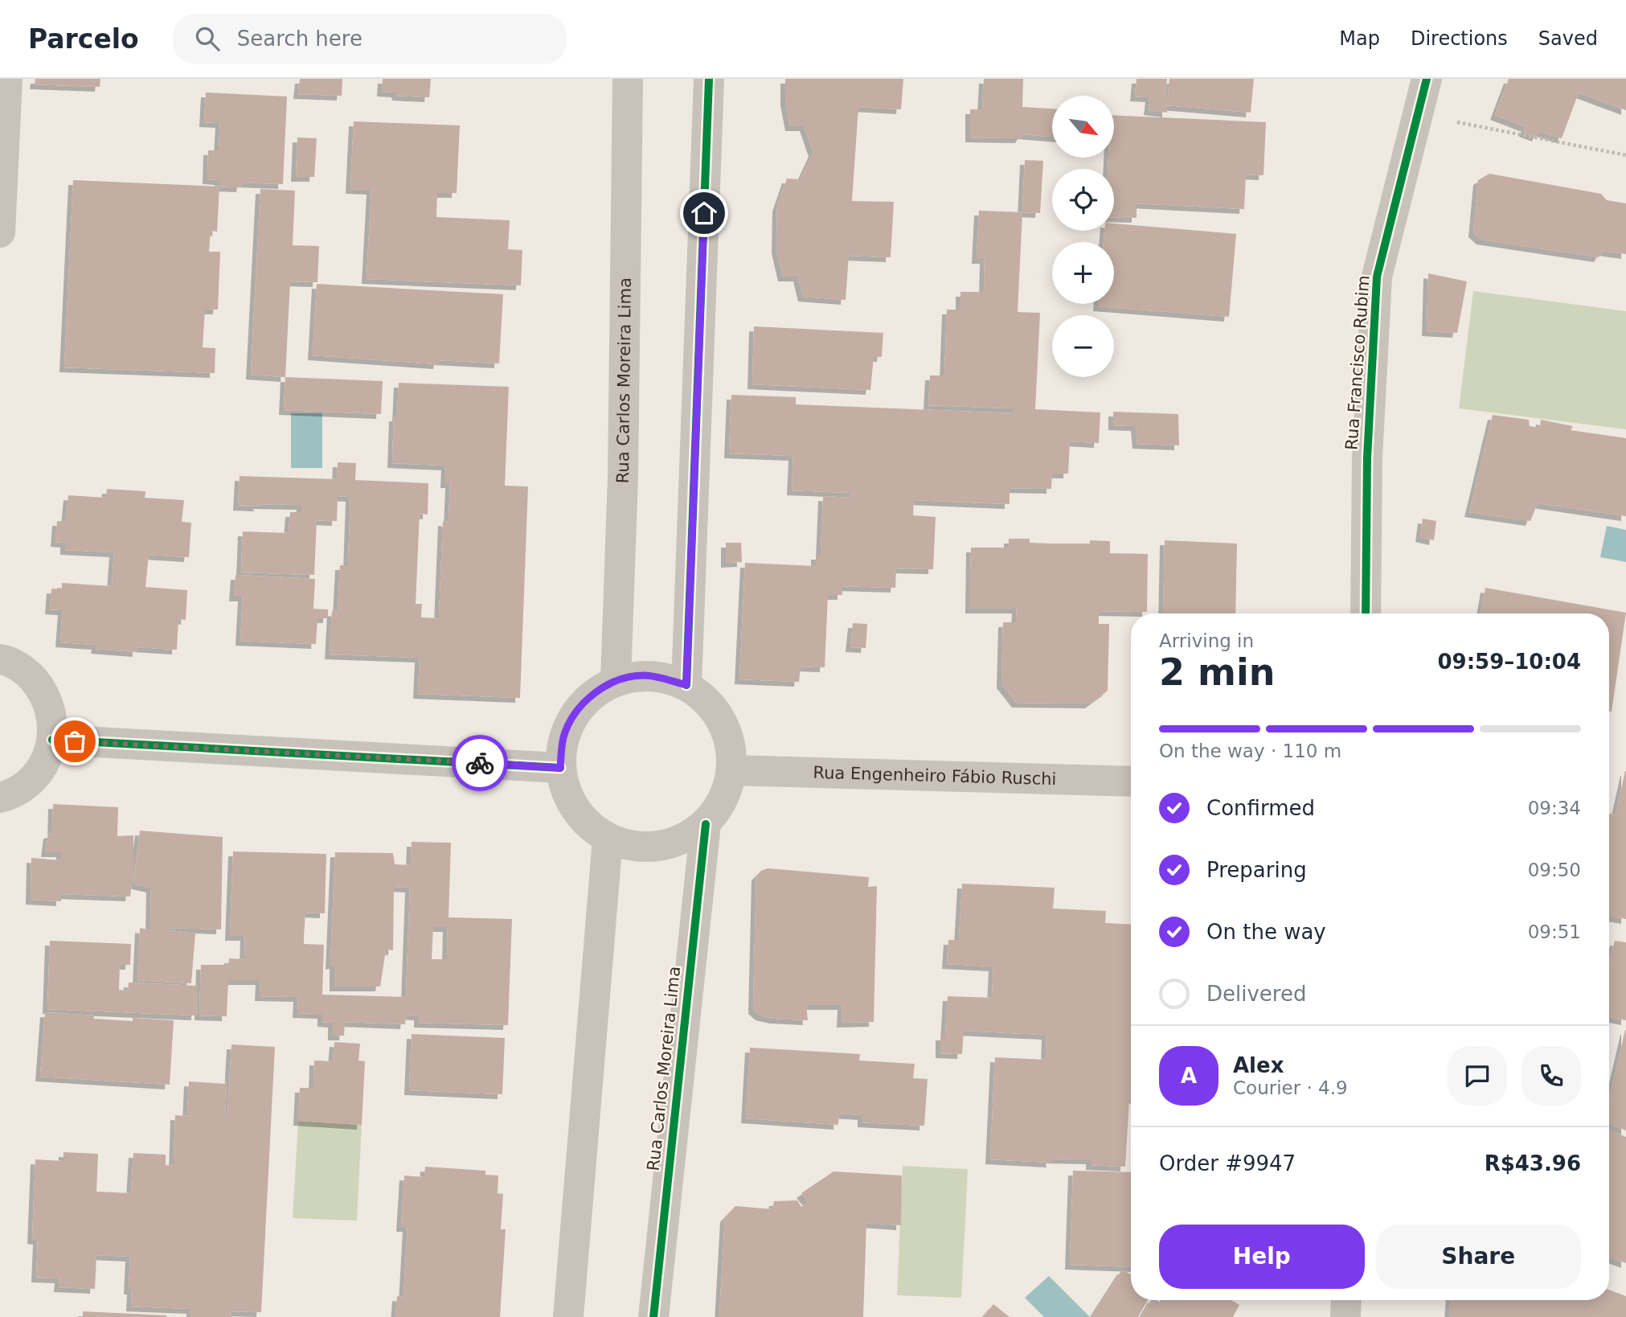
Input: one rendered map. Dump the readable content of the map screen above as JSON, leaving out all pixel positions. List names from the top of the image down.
{
  "streets": {
    "street": ["Rua Francisco Rubim", "Rua Carlos Moreira Lima", "Rua Engenheiro Fábio Ruschi"]
  },
  "crossings": [
    ["Rua Carlos Moreira Lima", "Rua Engenheiro Fábio Ruschi"]
  ],
  "north": "bottom right",
  "page": {
    "header": "Parcelo",
    "search": "Search here",
    "nav": ["Map", "Directions", "Saved"],
    "map_buttons": ["+", "−"],
    "heading": ["2 min", "Arriving in", "09:59–10:04"],
    "panel": [
      "Alex",
      "Courier · 4.9",
      "Order #9947",
      "R$43.96"
    ],
    "bar": "On the way · 110 m",
    "list": [
      ["Confirmed", "09:34"],
      ["Preparing", "09:50"],
      ["On the way", "09:51"],
      "Delivered"
    ],
    "round": "A",
    "buttons": ["Help", "Share"]
  }
}
